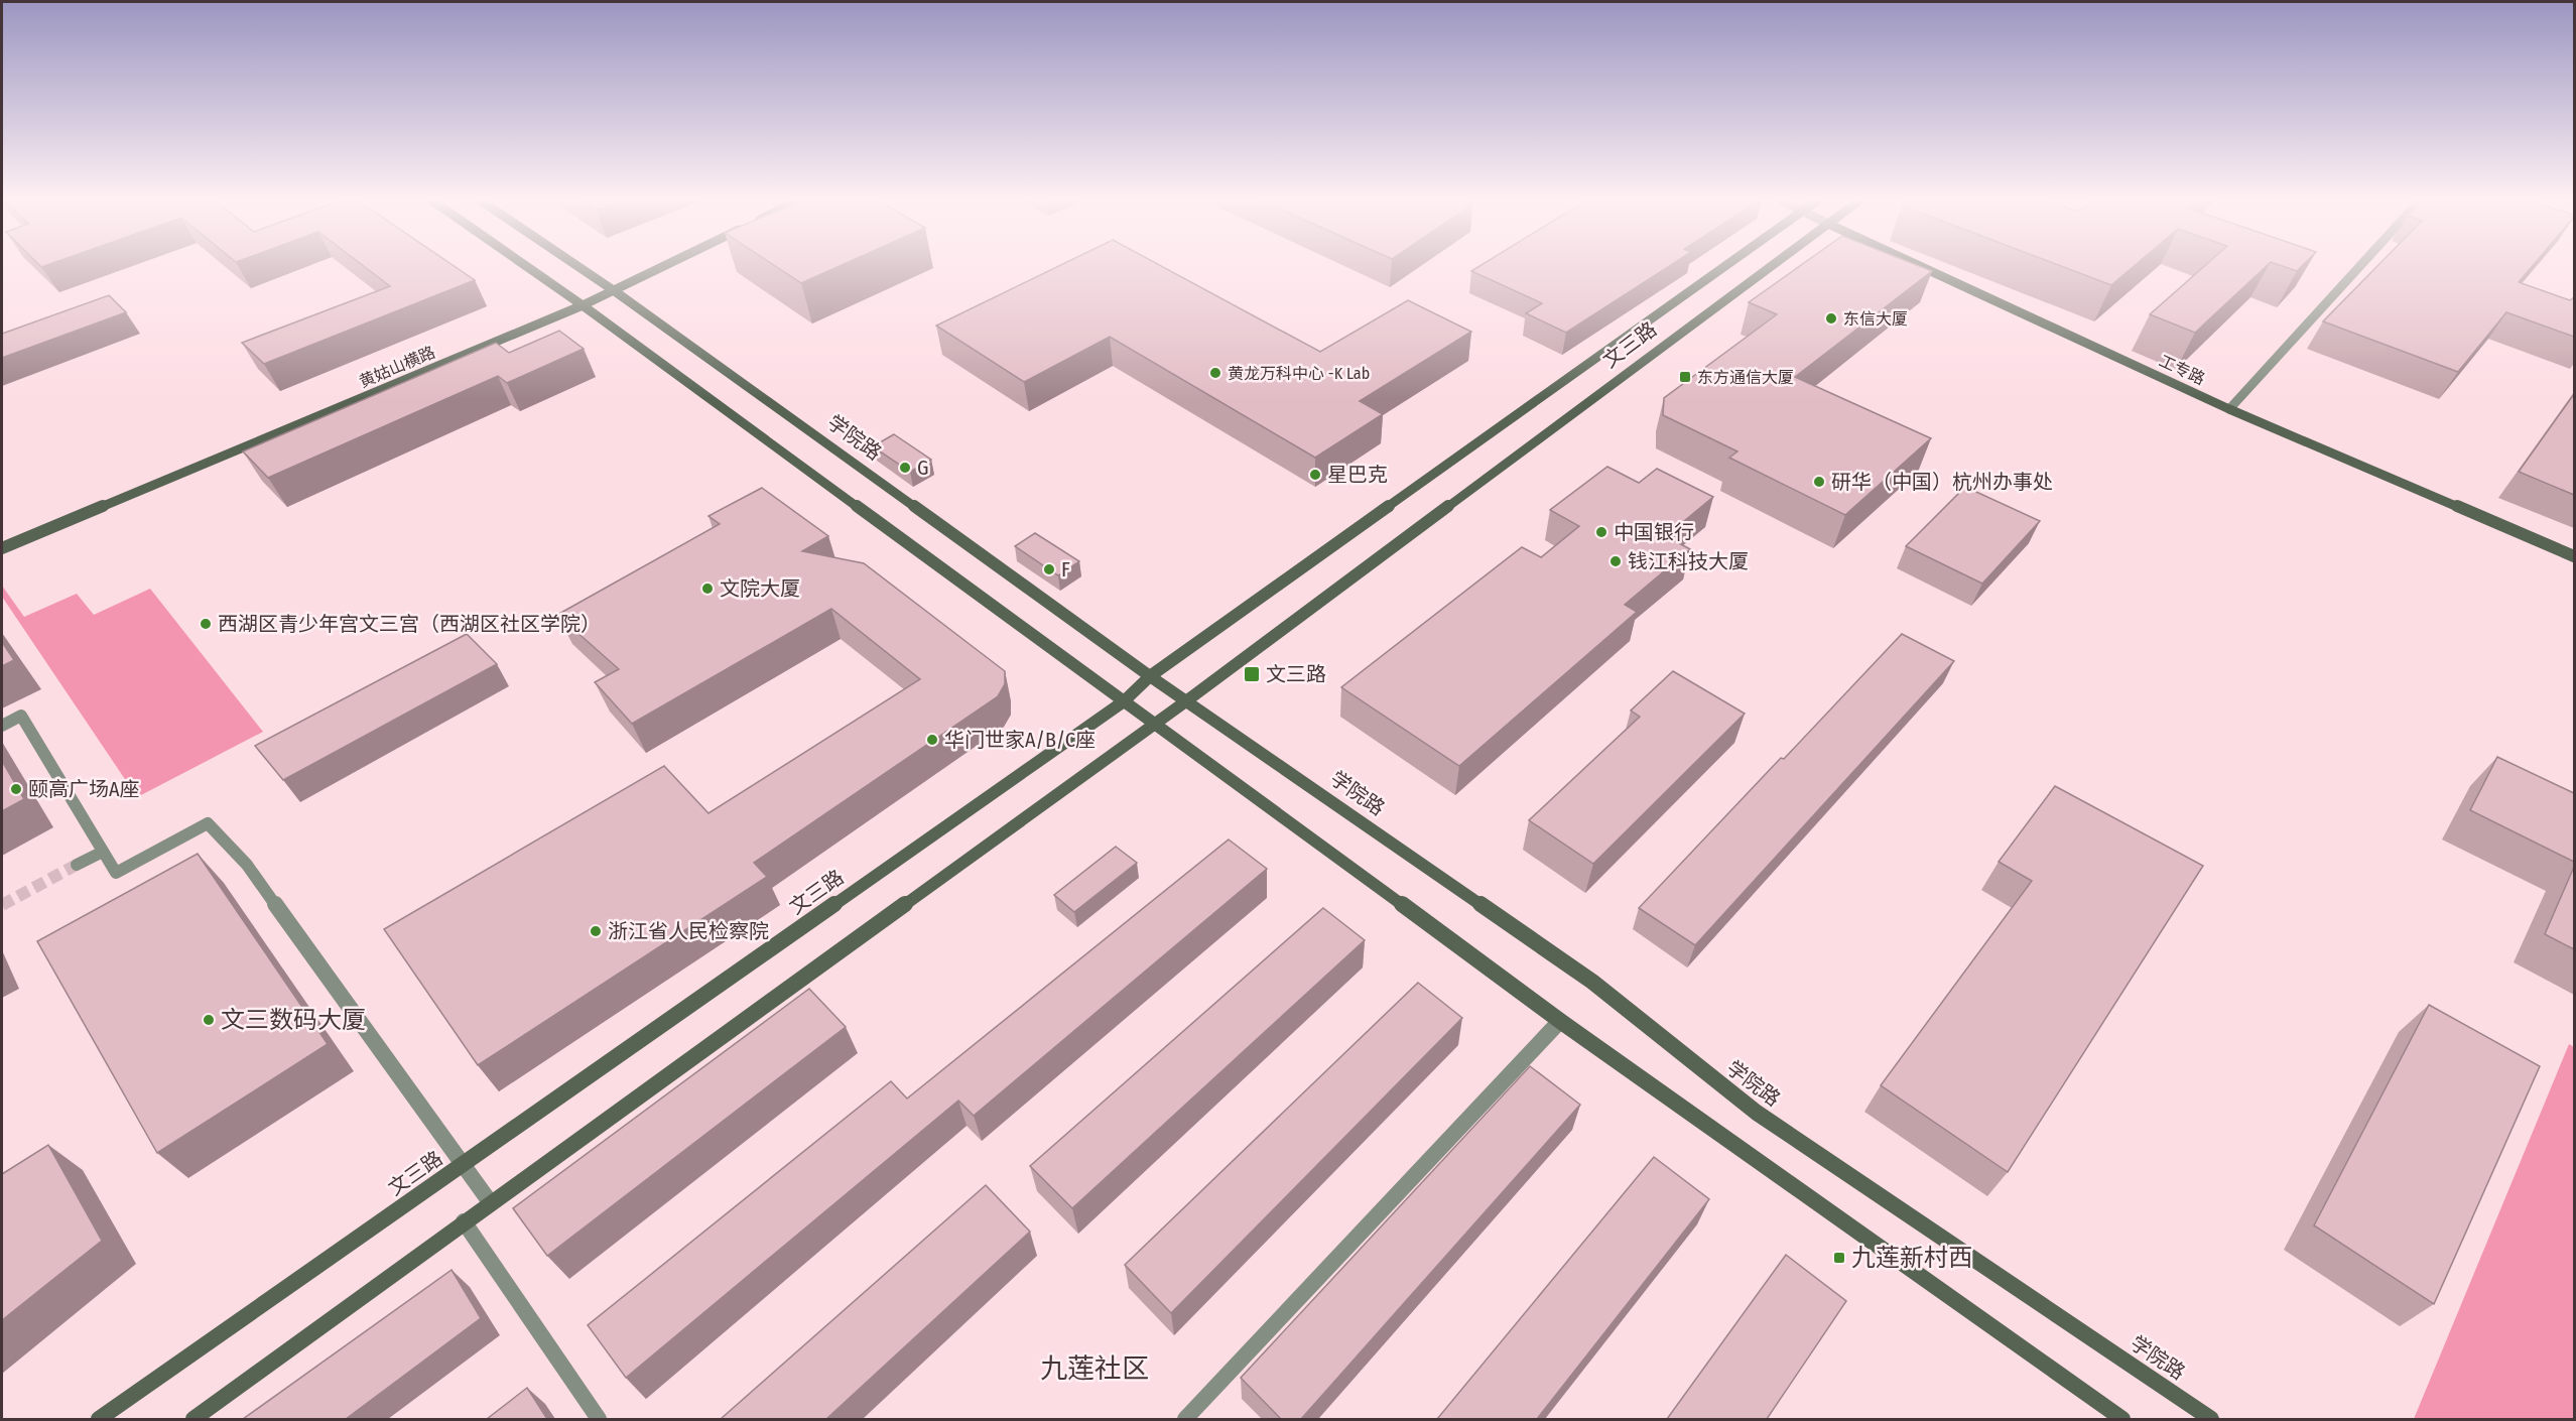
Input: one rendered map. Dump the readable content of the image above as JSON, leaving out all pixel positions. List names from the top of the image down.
{
  "streets": {
    "main road": [
      "文三路",
      "黄姑山横路",
      "工专路",
      "学院路"
    ]
  },
  "crossings": [
    ["文三路", "学院路"],
    ["黄姑山横路", "学院路"]
  ],
  "districts": ["九莲社区"],
  "places": {
    "other": [
      "东信大厦",
      "黄龙万科中心 -K Lab",
      "G",
      "星巴克",
      "研华（中国）杭州办事处",
      "中国银行",
      "钱江科技大厦",
      "F",
      "文院大厦",
      "西湖区青少年宫文三宫（西湖区社区学院）",
      "华门世家A/B/C座",
      "颐高广场A座",
      "浙江省人民检察院",
      "文三数码大厦"
    ],
    "transit": ["东方通信大厦", "文三路", "九莲新村西"]
  }
}
